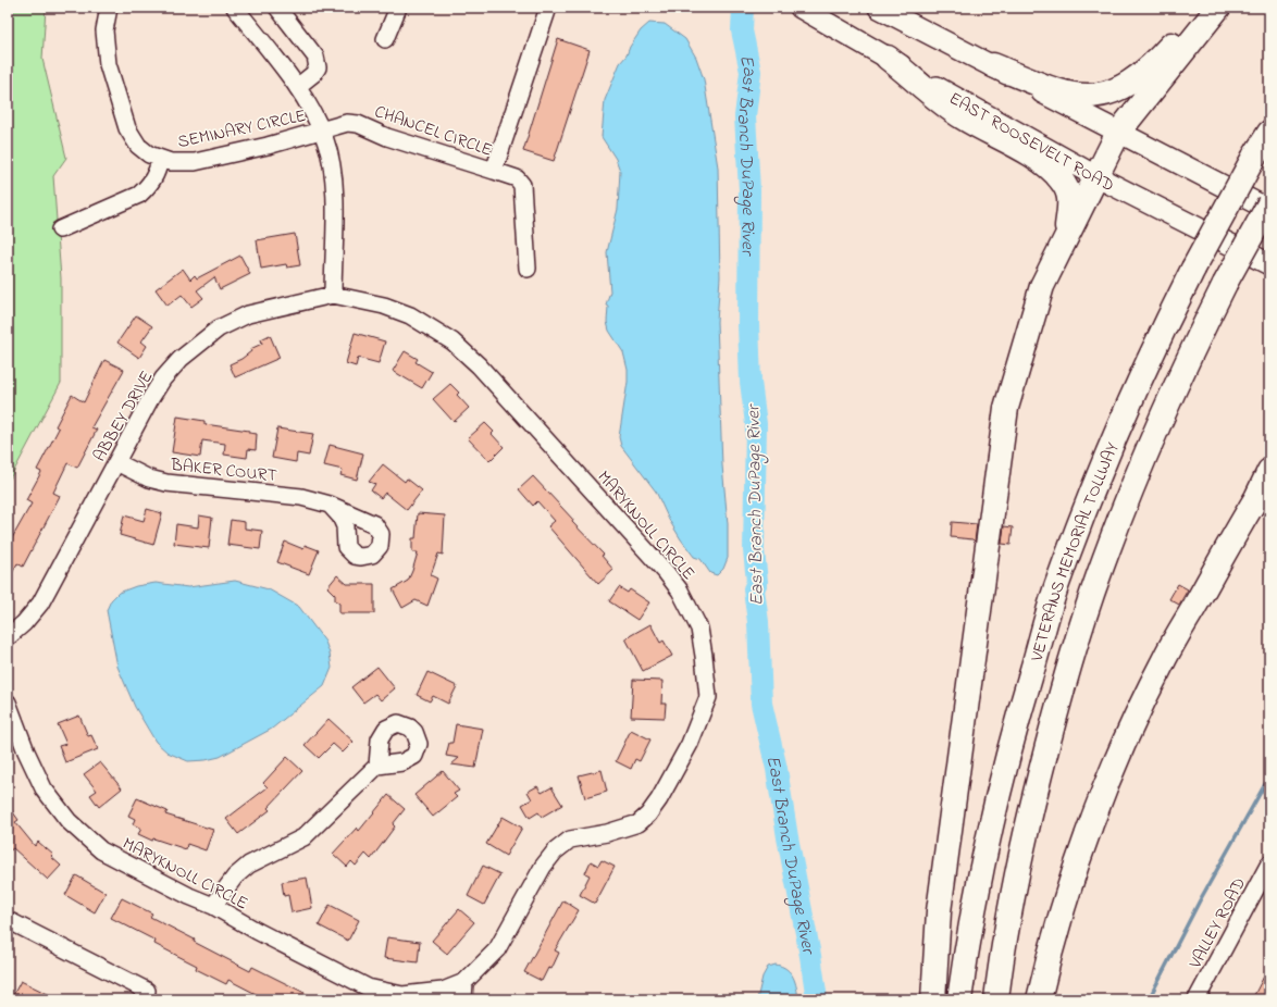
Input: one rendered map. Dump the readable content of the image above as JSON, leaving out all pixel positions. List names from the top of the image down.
{
  "streets": {
    "highway": ["VETERANS MEMORIAL TOLLWAY"],
    "main road": ["EAST ROOSEVELT ROAD"],
    "street": [
      "SEMINARY CIRCLE",
      "CHANCEL CIRCLE",
      "ABBEY DRIVE",
      "BAKER COURT",
      "MARYKNOLL CIRCLE",
      "VALLEY ROAD"
    ]
  },
  "crossings": [
    ["SEMINARY CIRCLE", "CHANCEL CIRCLE"],
    ["ABBEY DRIVE", "BAKER COURT"],
    ["ABBEY DRIVE", "MARYKNOLL CIRCLE"]
  ],
  "water": ["East Branch DuPage River"]
}
